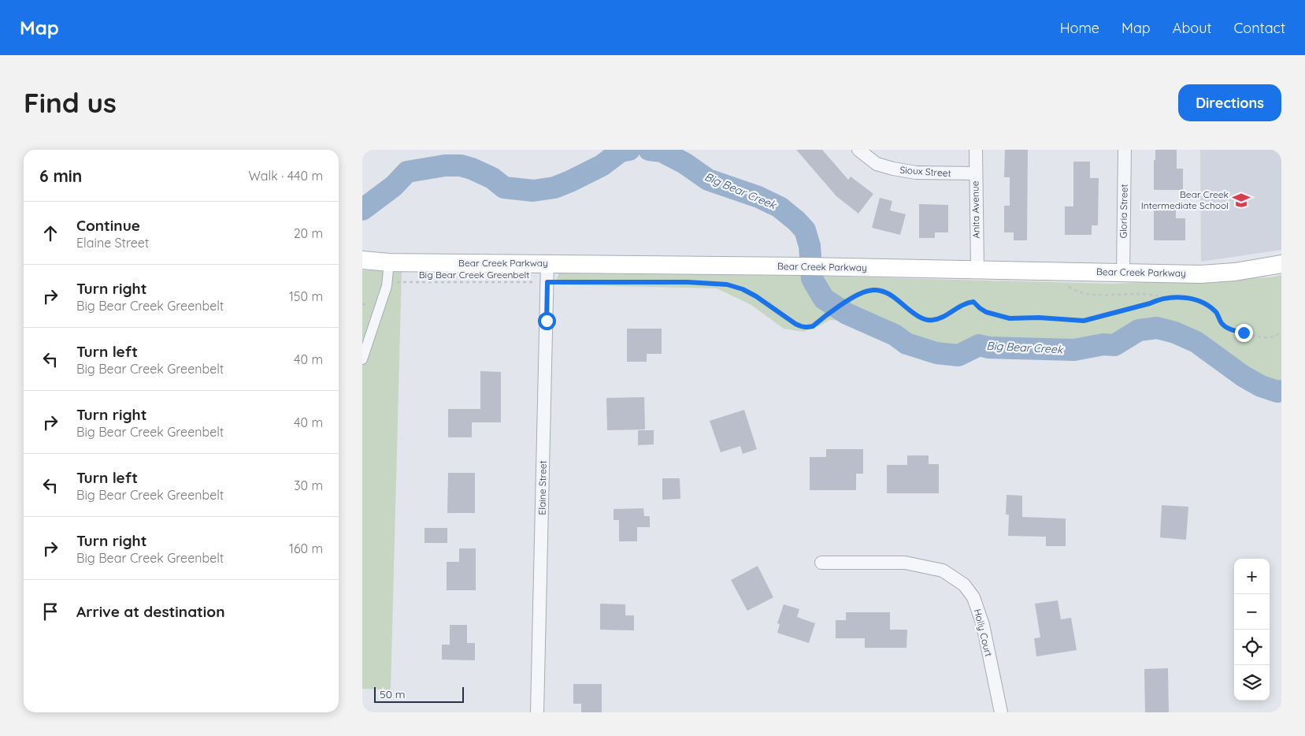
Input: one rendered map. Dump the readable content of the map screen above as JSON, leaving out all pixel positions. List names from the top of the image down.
{
  "streets": {
    "main road": ["Bear Creek Parkway"],
    "street": [
      "Sioux Street",
      "Anita Avenue",
      "Gloria Street",
      "Elaine Street",
      "Holly Court"
    ],
    "path": ["Big Bear Creek Greenbelt"]
  },
  "crossings": [
    ["Sioux Street", "Anita Avenue"],
    ["Anita Avenue", "Bear Creek Parkway"],
    ["Gloria Street", "Bear Creek Parkway"],
    ["Bear Creek Parkway", "Elaine Street"],
    ["Big Bear Creek Greenbelt", "Elaine Street"]
  ],
  "water": ["Big Bear Creek"],
  "places": {
    "school or university": ["Bear Creek Intermediate School"]
  },
  "scale_bar": "50 m",
  "page": {
    "header": "Map",
    "nav": [
      "Home",
      "Map",
      "About",
      "Contact"
    ],
    "buttons": "Directions",
    "title": "Find us",
    "heading": ["6 min", "Walk · 440 m"],
    "list": [
      ["Continue", "Elaine Street", "20 m"],
      ["Turn right", "Big Bear Creek Greenbelt", "150 m"],
      ["Turn left", "Big Bear Creek Greenbelt", "40 m"],
      ["Turn right", "Big Bear Creek Greenbelt", "40 m"],
      ["Turn left", "Big Bear Creek Greenbelt", "30 m"],
      ["Turn right", "Big Bear Creek Greenbelt", "160 m"],
      "Arrive at destination"
    ],
    "map_buttons": ["+", "−"],
    "scale": "50 m"
  }
}
